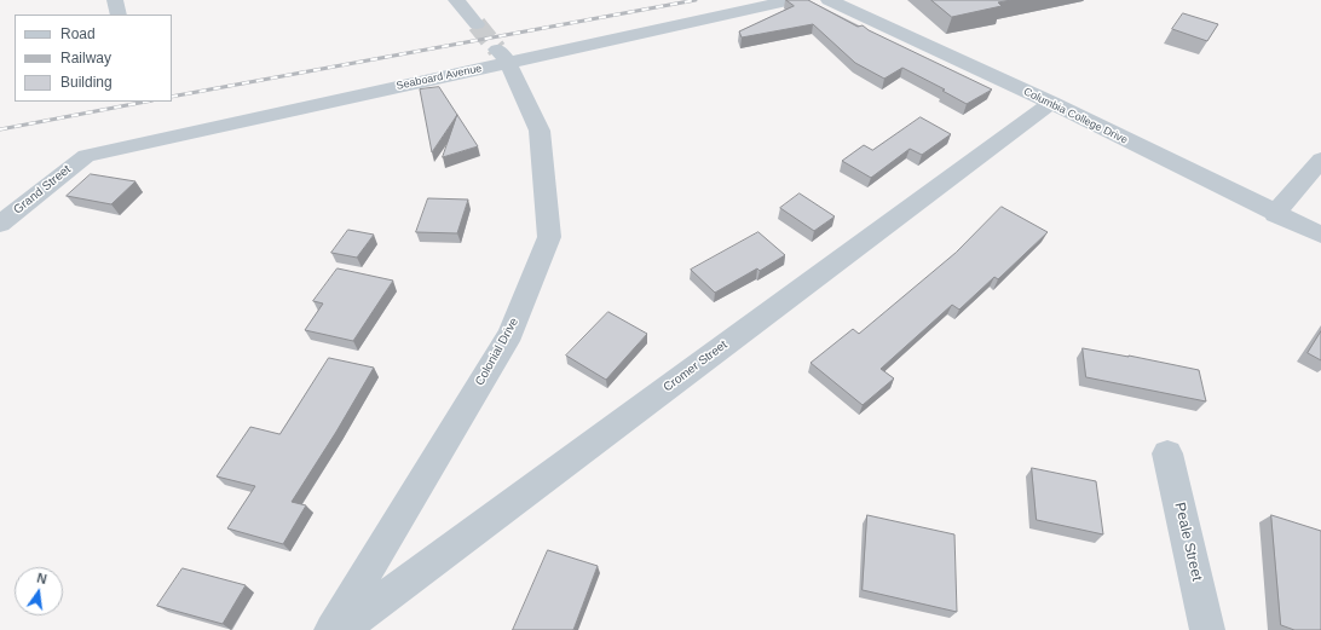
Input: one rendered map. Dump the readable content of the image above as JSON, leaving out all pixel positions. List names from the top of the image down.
{
  "streets": {
    "street": [
      "Seaboard Avenue",
      "Columbia College Drive",
      "Grand Street",
      "Colonial Drive",
      "Cromer Street",
      "Peale Street"
    ]
  },
  "crossings": [
    ["Seaboard Avenue", "Grand Street"],
    ["Seaboard Avenue", "Colonial Drive"],
    ["Columbia College Drive", "Cromer Street"]
  ],
  "legend": ["Road", "Railway", "Building"],
  "north": "top"
}
